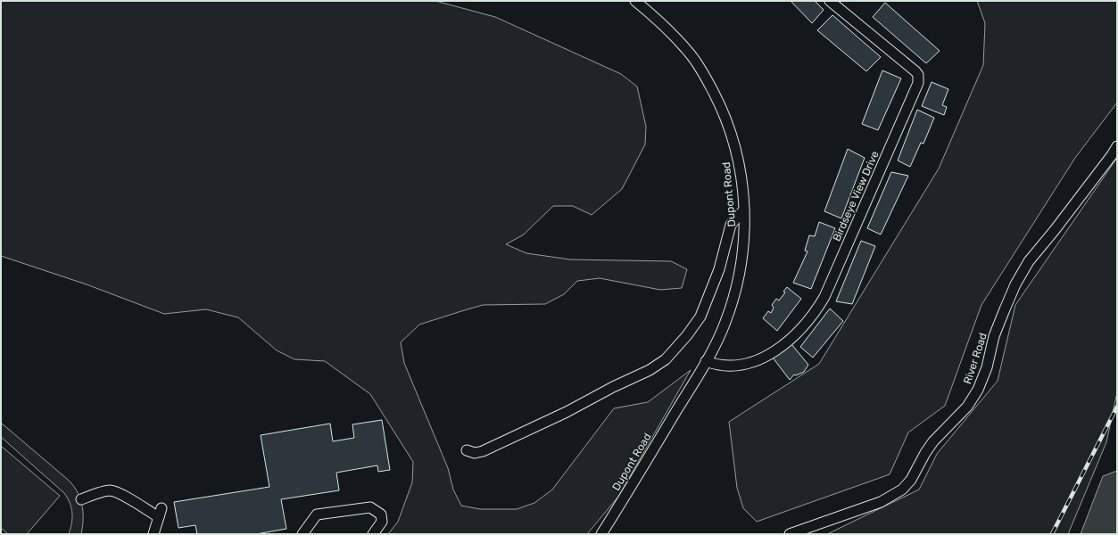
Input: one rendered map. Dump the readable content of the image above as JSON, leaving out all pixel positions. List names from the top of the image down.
{
  "streets": {
    "street": ["Dupont Road", "Birdseye View Drive", "River Road"]
  },
  "crossings": [
    ["Dupont Road", "Birdseye View Drive"]
  ]
}
